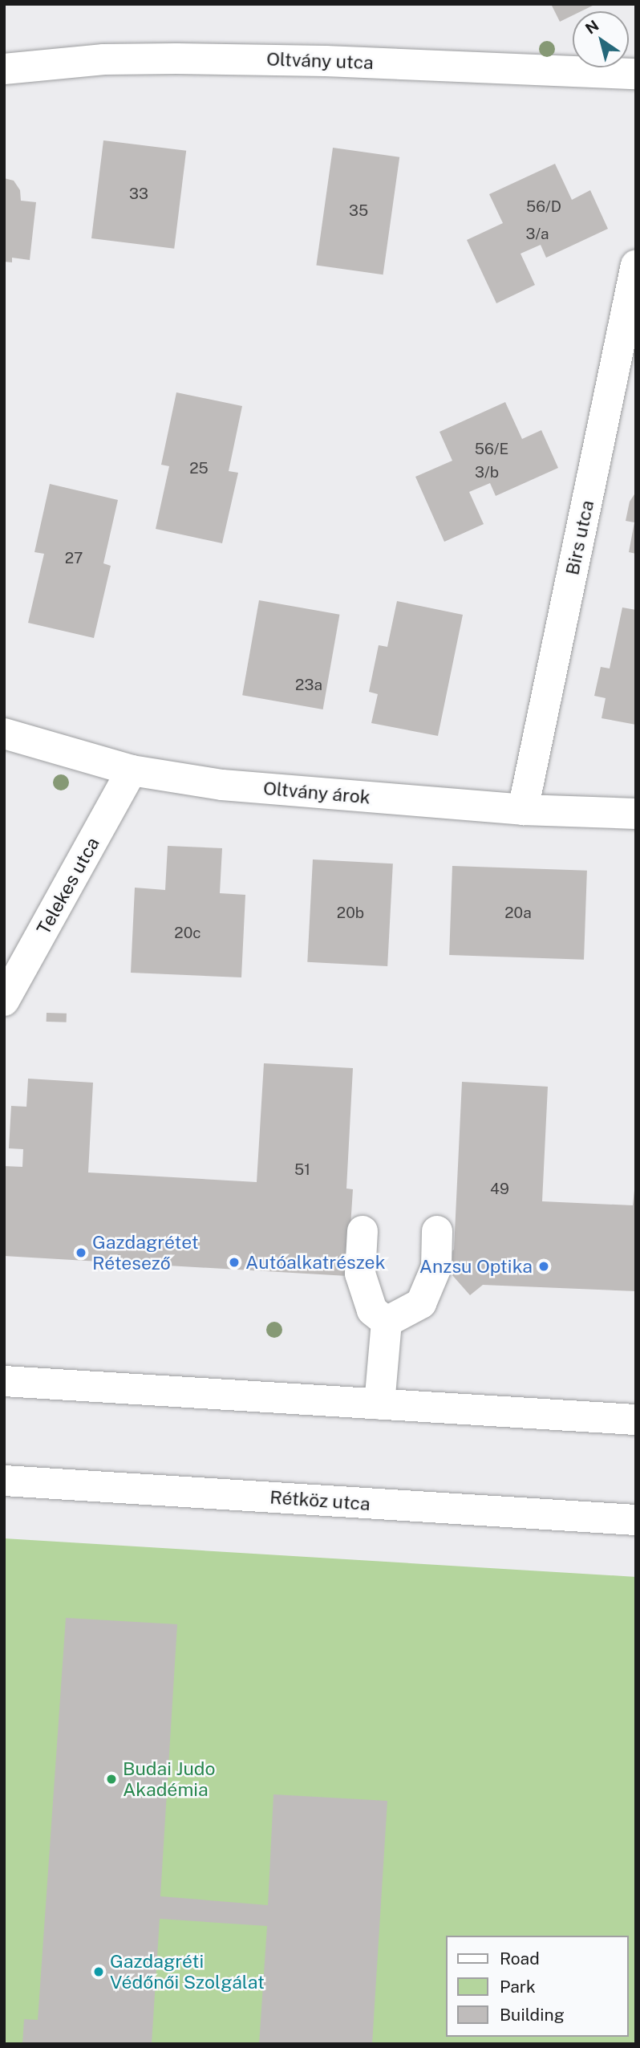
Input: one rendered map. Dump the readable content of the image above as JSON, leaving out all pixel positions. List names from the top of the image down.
{
  "streets": {
    "street": [
      "Oltvány utca",
      "Birs utca",
      "Oltvány árok",
      "Telekes utca",
      "Rétköz utca"
    ]
  },
  "crossings": [
    ["Birs utca", "Oltvány árok"],
    ["Oltvány árok", "Telekes utca"]
  ],
  "places": [
    "Gazdagrétet Rétesező",
    "Autóalkatrészek",
    "Anzsu Optika",
    "Budai Judo Akadémia",
    "Gazdagréti Védőnői Szolgálat"
  ],
  "house_numbers": [
    "33",
    "56/D",
    "35",
    "3/a",
    "56/E",
    "25",
    "3/b",
    "27",
    "23a",
    "20b",
    "20a",
    "20c",
    "51",
    "49"
  ],
  "legend": ["Road", "Park", "Building"],
  "north": "top left"
}
